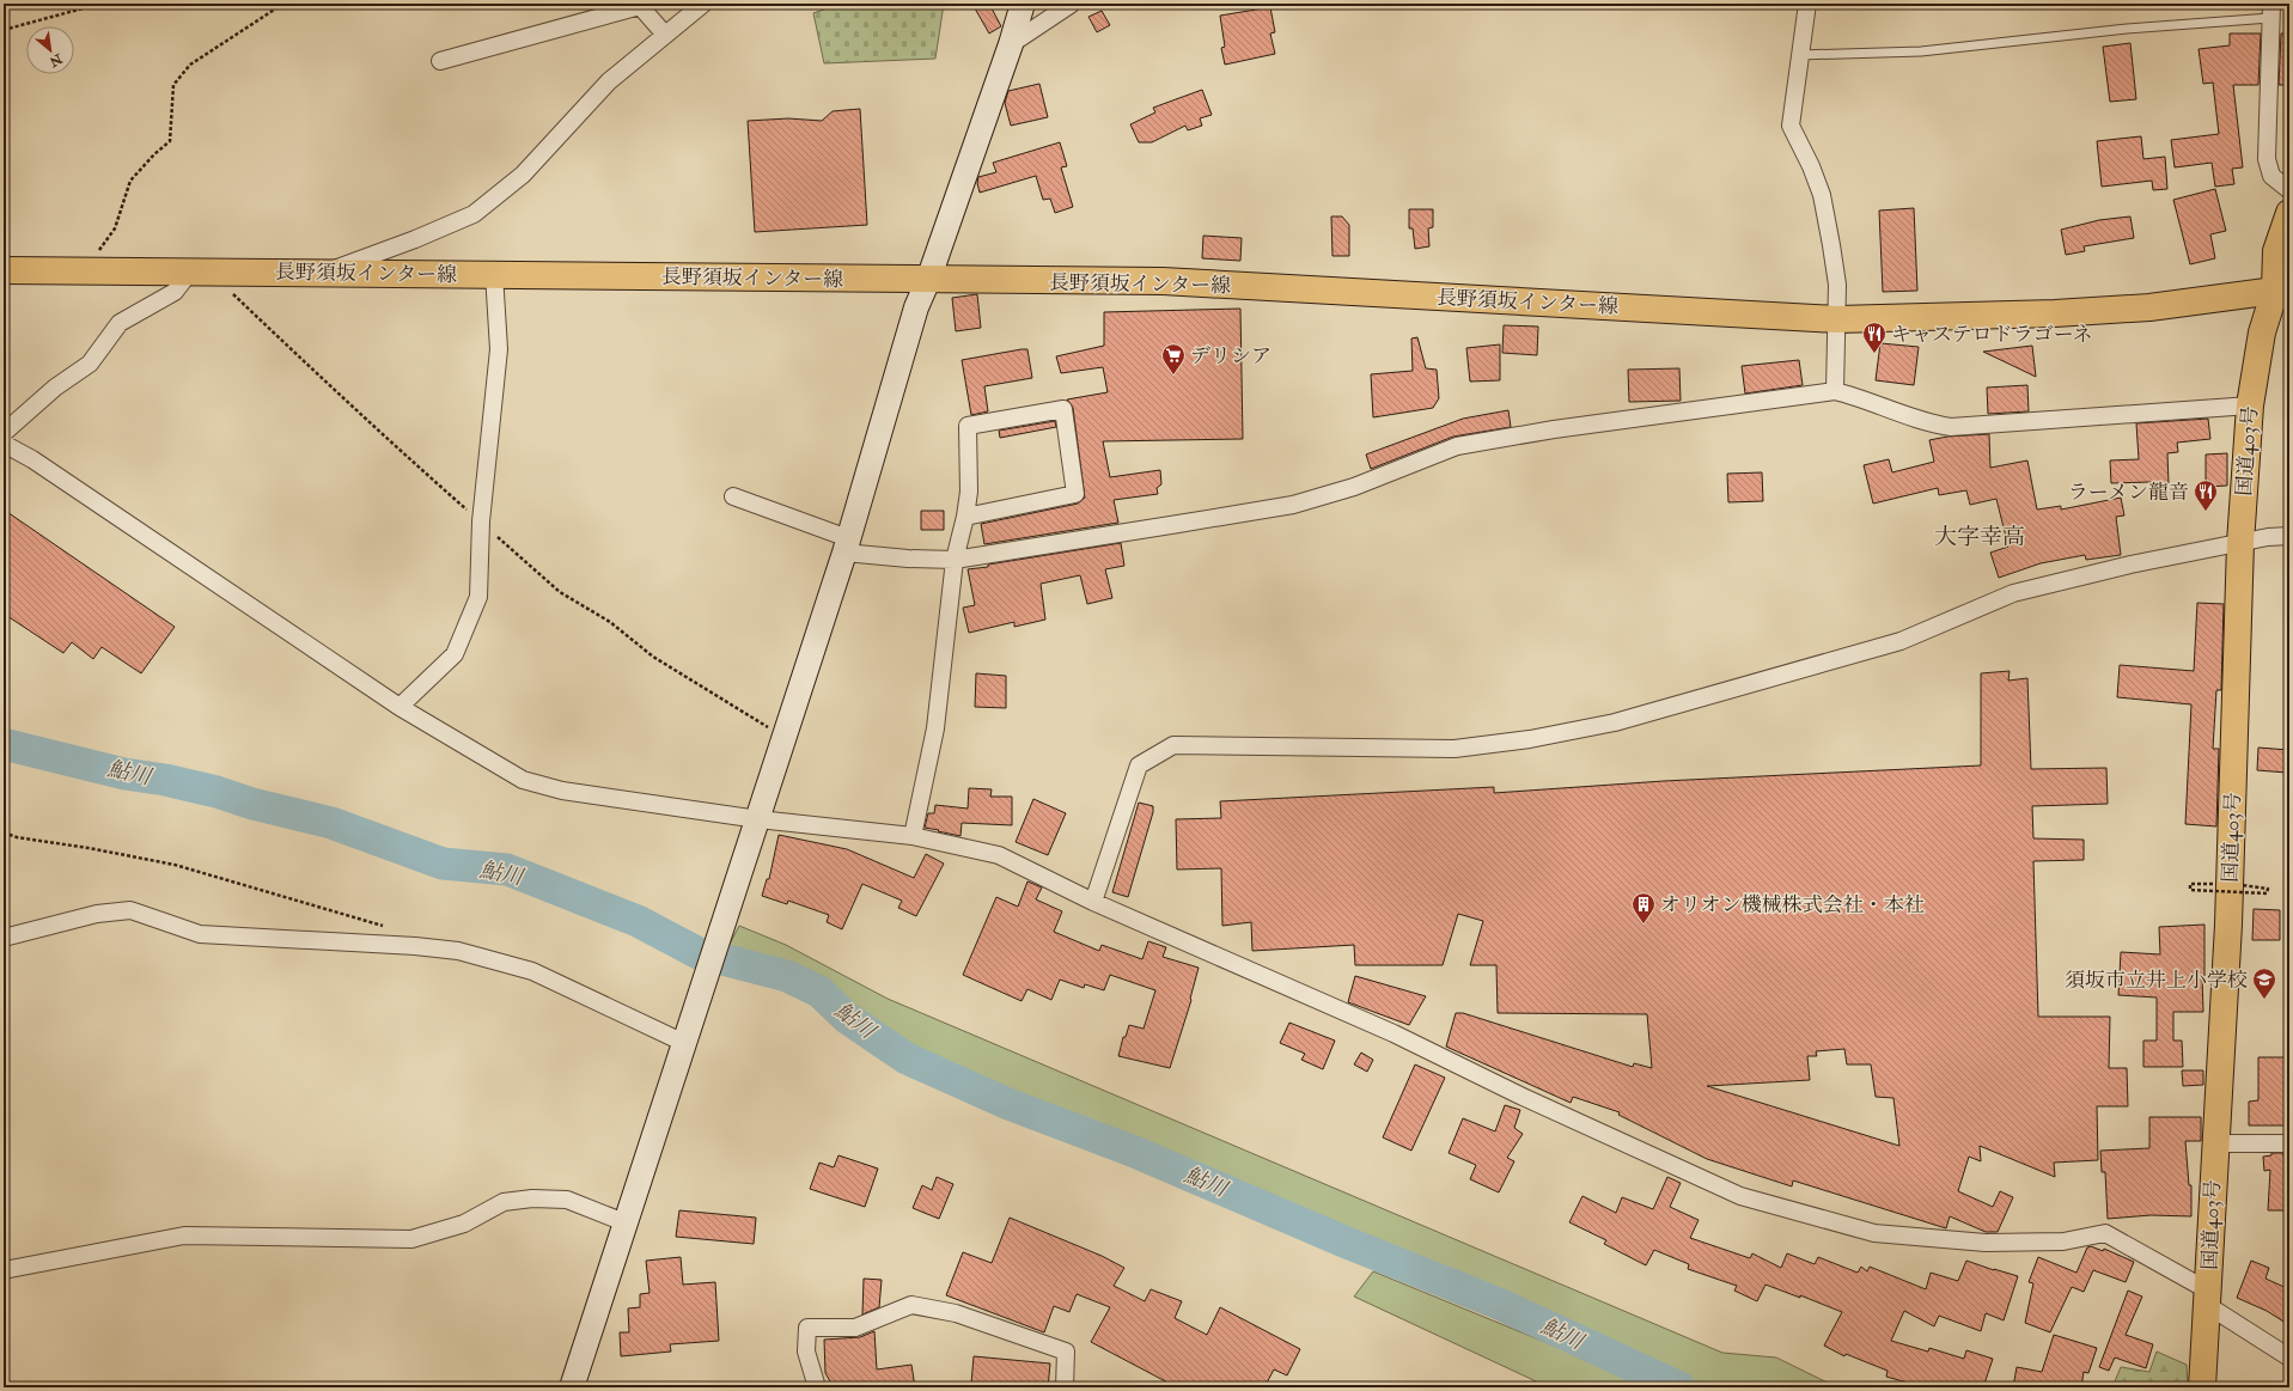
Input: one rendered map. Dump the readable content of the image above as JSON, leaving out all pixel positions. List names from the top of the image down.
{
  "streets": {
    "main road": ["長野須坂インター線", "国道403号"]
  },
  "crossings": [
    ["長野須坂インター線", "国道403号"]
  ],
  "districts": ["大字幸高"],
  "water": ["鮎川"],
  "places": {
    "restaurant": ["キャステロドラゴーネ", "ラーメン龍音"],
    "supermarket": ["デリシア"],
    "building": ["オリオン機械株式会社・本社"],
    "school or university": ["須坂市立井上小学校"]
  },
  "north": "bottom right"
}
